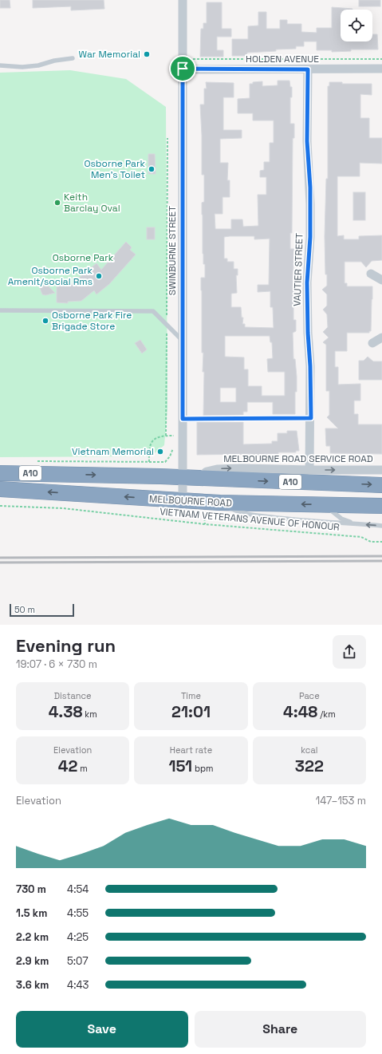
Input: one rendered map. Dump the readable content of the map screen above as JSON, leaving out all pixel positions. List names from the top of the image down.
{
  "streets": {
    "highway": ["A10", "MELBOURNE ROAD"],
    "street": [
      "HOLDEN AVENUE",
      "SWINBURNE STREET",
      "VAUTIER STREET",
      "MELBOURNE ROAD SERVICE ROAD"
    ],
    "path": ["VIETNAM VETERANS AVENUE OF HONOUR"]
  },
  "crossings": [
    ["HOLDEN AVENUE", "SWINBURNE STREET"],
    ["HOLDEN AVENUE", "VAUTIER STREET"],
    ["SWINBURNE STREET", "A10"],
    ["SWINBURNE STREET", "MELBOURNE ROAD"],
    ["VAUTIER STREET", "MELBOURNE ROAD SERVICE ROAD"],
    ["MELBOURNE ROAD SERVICE ROAD", "A10"]
  ],
  "one_way": ["MELBOURNE ROAD SERVICE ROAD"],
  "parks": ["Osborne Park"],
  "places": [
    "War Memorial",
    "Osborne Park Men's Toilet",
    "Keith Barclay Oval",
    "Osborne Park Amenit/social Rms",
    "Osborne Park Fire Brigade Store",
    "Vietnam Memorial"
  ],
  "scale_bar": "50 m",
  "page": {
    "scale": "50 m",
    "heading": ["Evening run", "19:07 · 6 × 730 m"],
    "stats": [
      ["Distance", "4.38 km"],
      ["Time", "21:01"],
      ["Pace", "4:48 /km"],
      ["Elevation", "42 m"],
      ["Heart rate", "151 bpm"],
      ["kcal", "322"]
    ],
    "chart": ["Elevation", "147–153 m"],
    "list": [
      {
        "name": "730 m",
        "note": "4:54"
      },
      {
        "name": "1.5 km",
        "note": "4:55"
      },
      {
        "name": "2.2 km",
        "note": "4:25"
      },
      {
        "name": "2.9 km",
        "note": "5:07"
      },
      {
        "name": "3.6 km",
        "note": "4:43"
      }
    ],
    "buttons": ["Save", "Share"]
  }
}
